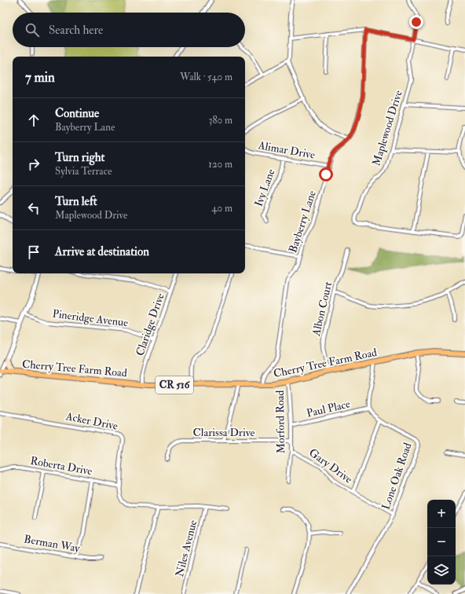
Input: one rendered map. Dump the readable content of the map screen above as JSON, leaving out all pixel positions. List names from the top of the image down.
{
  "streets": {
    "main road": ["Cherry Tree Farm Road", "CR 516"],
    "street": [
      "Maplewood Drive",
      "Alimar Drive",
      "Ivy Lane",
      "Bayberry Lane",
      "Albon Court",
      "Pineridge Avenue",
      "Claridge Drive",
      "Paul Place",
      "Acker Drive",
      "Morford Road",
      "Clarissa Drive",
      "Roberta Drive",
      "Gary Drive",
      "Lone Oak Road",
      "Berman Way",
      "Niles Avenue"
    ]
  },
  "crossings": [
    ["Alimar Drive", "Ivy Lane"],
    ["Alimar Drive", "Bayberry Lane"],
    ["Bayberry Lane", "Cherry Tree Farm Road"],
    ["Albon Court", "Cherry Tree Farm Road"],
    ["Pineridge Avenue", "Claridge Drive"],
    ["Claridge Drive", "Cherry Tree Farm Road"],
    ["Cherry Tree Farm Road", "Morford Road"],
    ["Paul Place", "Morford Road"],
    ["Paul Place", "Lone Oak Road"],
    ["Acker Drive", "Roberta Drive"],
    ["Acker Drive", "Niles Avenue"],
    ["Morford Road", "Clarissa Drive"],
    ["Morford Road", "Gary Drive"],
    ["Gary Drive", "Lone Oak Road"]
  ],
  "page": {
    "search": "Search here",
    "heading": ["7 min", "Walk · 540 m"],
    "list": [
      ["Continue", "Bayberry Lane", "380 m"],
      ["Turn right", "Sylvia Terrace", "120 m"],
      ["Turn left", "Maplewood Drive", "40 m"],
      "Arrive at destination"
    ],
    "map_buttons": ["+", "−"]
  }
}
